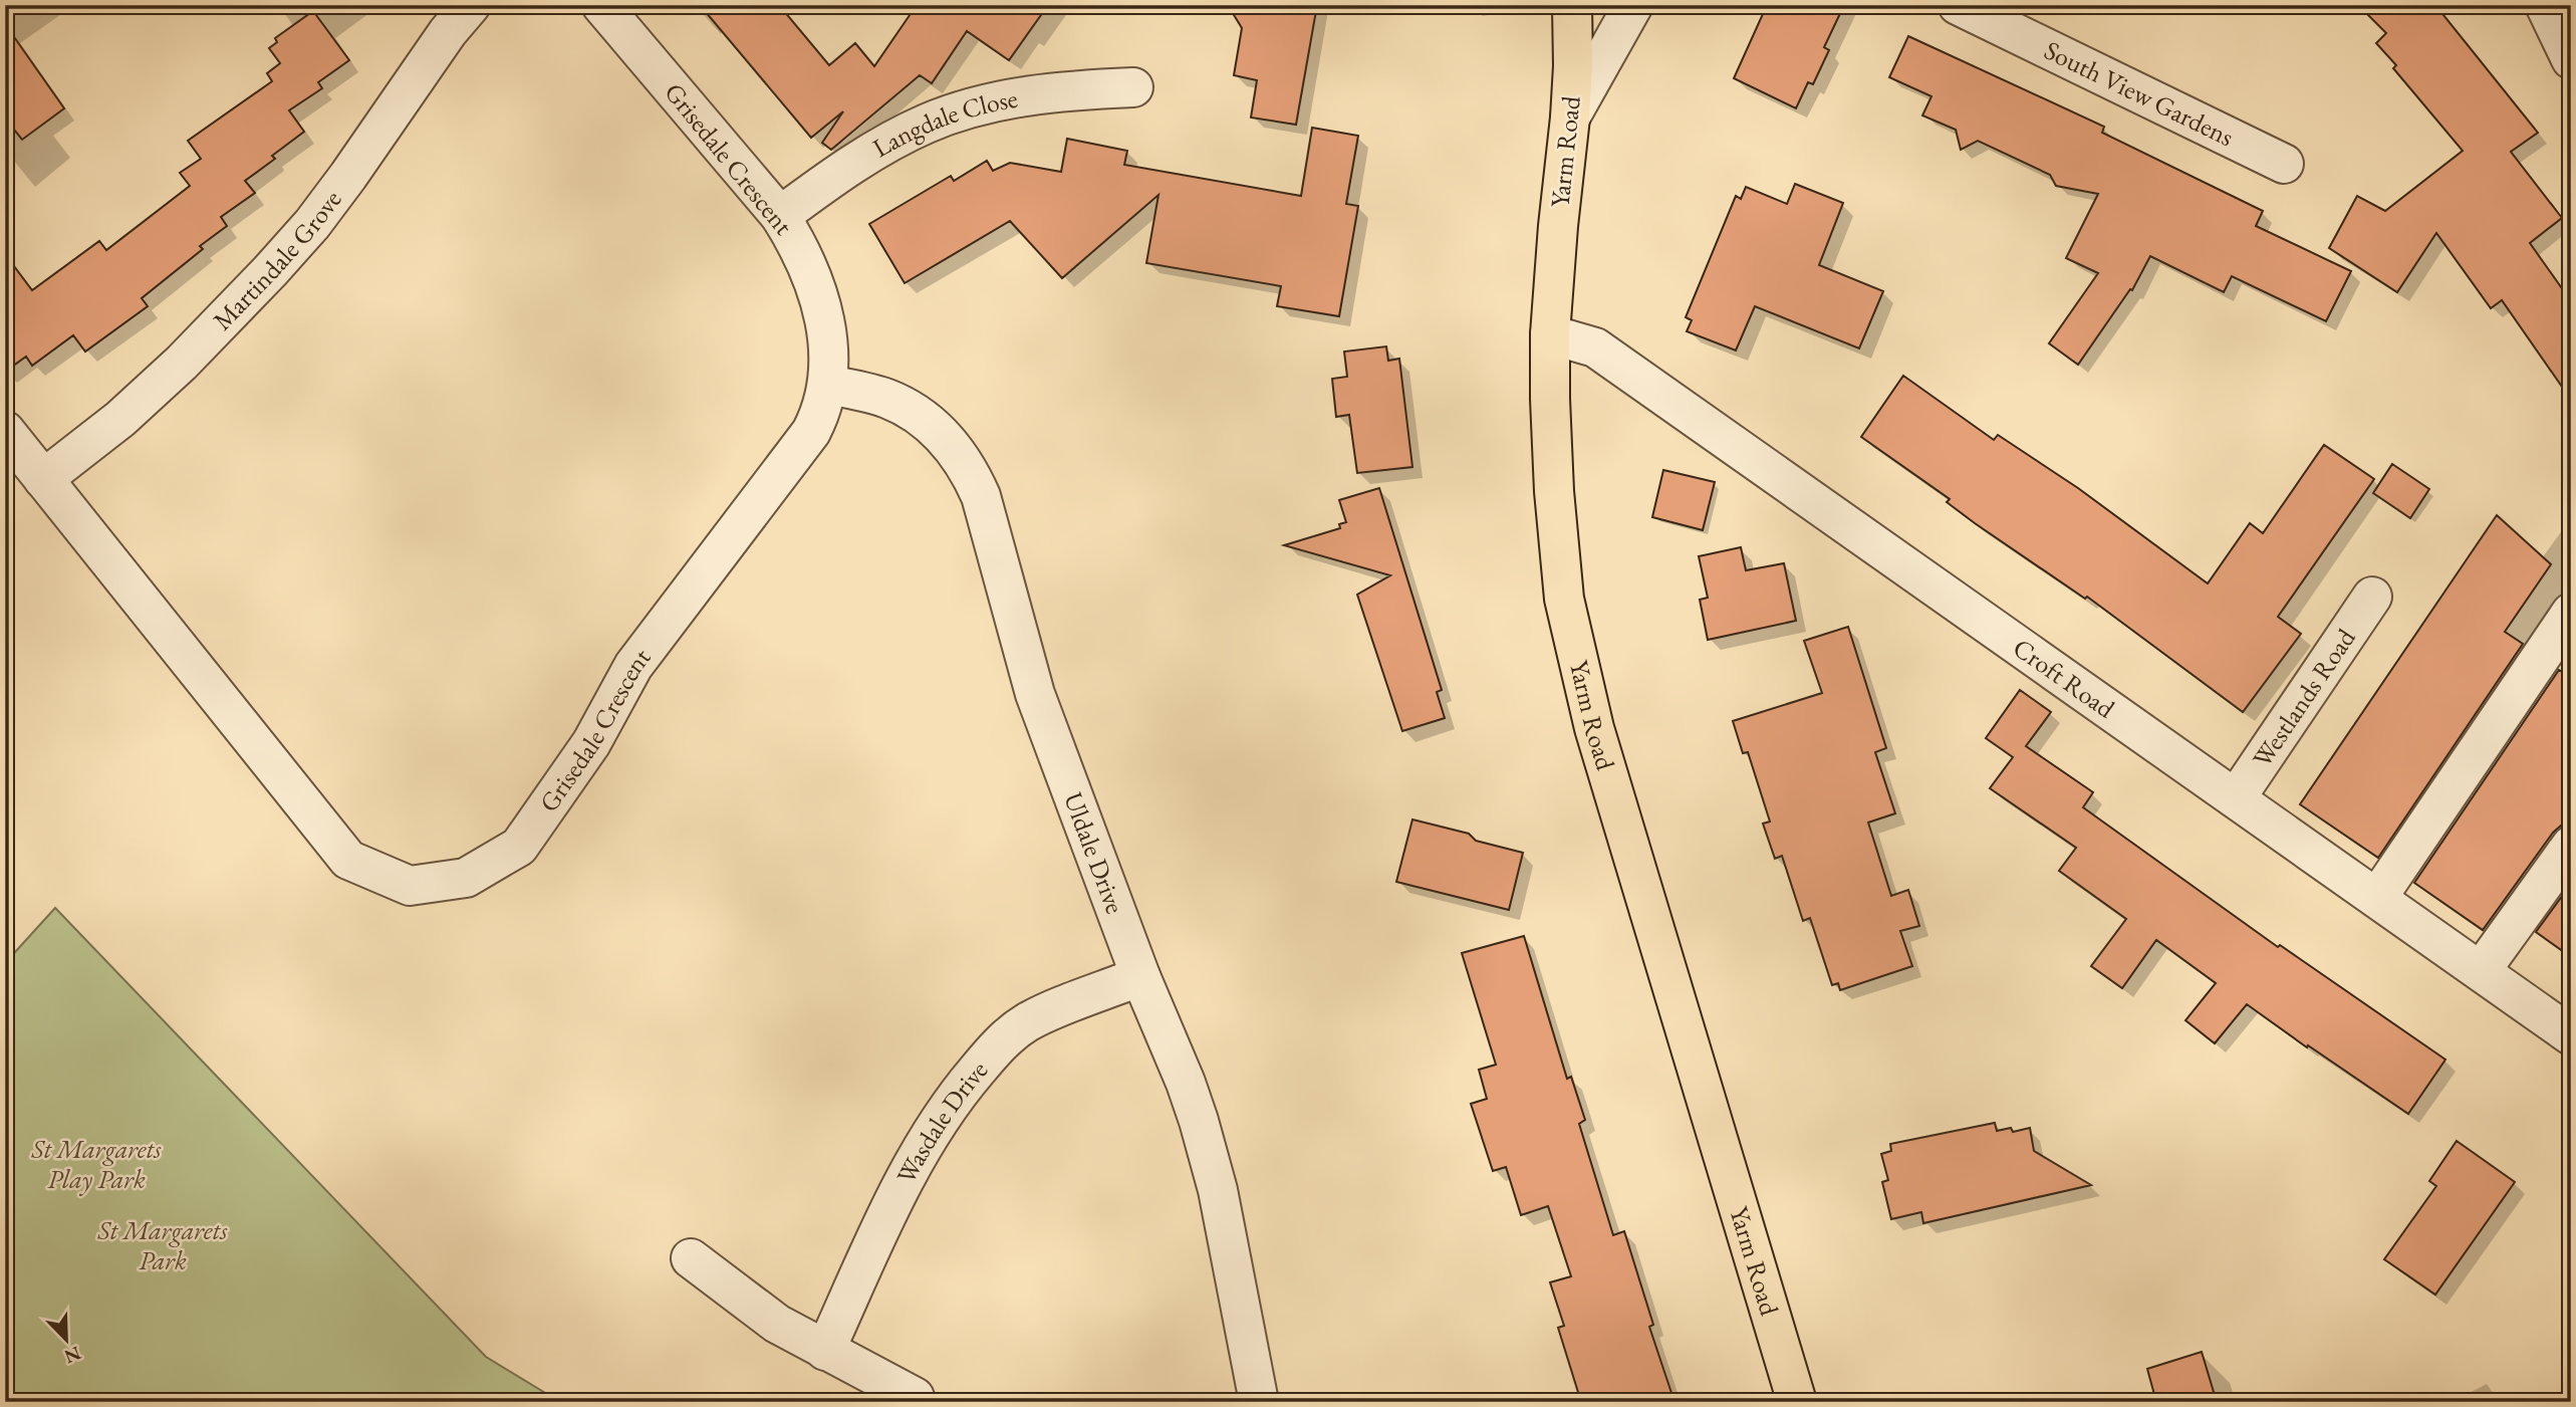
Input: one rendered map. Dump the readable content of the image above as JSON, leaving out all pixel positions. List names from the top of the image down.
{
  "streets": {
    "main road": ["Yarm Road"],
    "street": [
      "South View Gardens",
      "Langdale Close",
      "Grisedale Crescent",
      "Martindale Grove",
      "Croft Road",
      "Westlands Road",
      "Uldale Drive",
      "Wasdale Drive"
    ]
  },
  "crossings": [
    ["Langdale Close", "Grisedale Crescent"],
    ["Yarm Road", "Croft Road"],
    ["Grisedale Crescent", "Martindale Grove"],
    ["Grisedale Crescent", "Uldale Drive"],
    ["Croft Road", "Westlands Road"],
    ["Uldale Drive", "Wasdale Drive"]
  ],
  "parks": ["St Margarets Play Park", "St Margarets Park"],
  "north": "bottom right"
}
